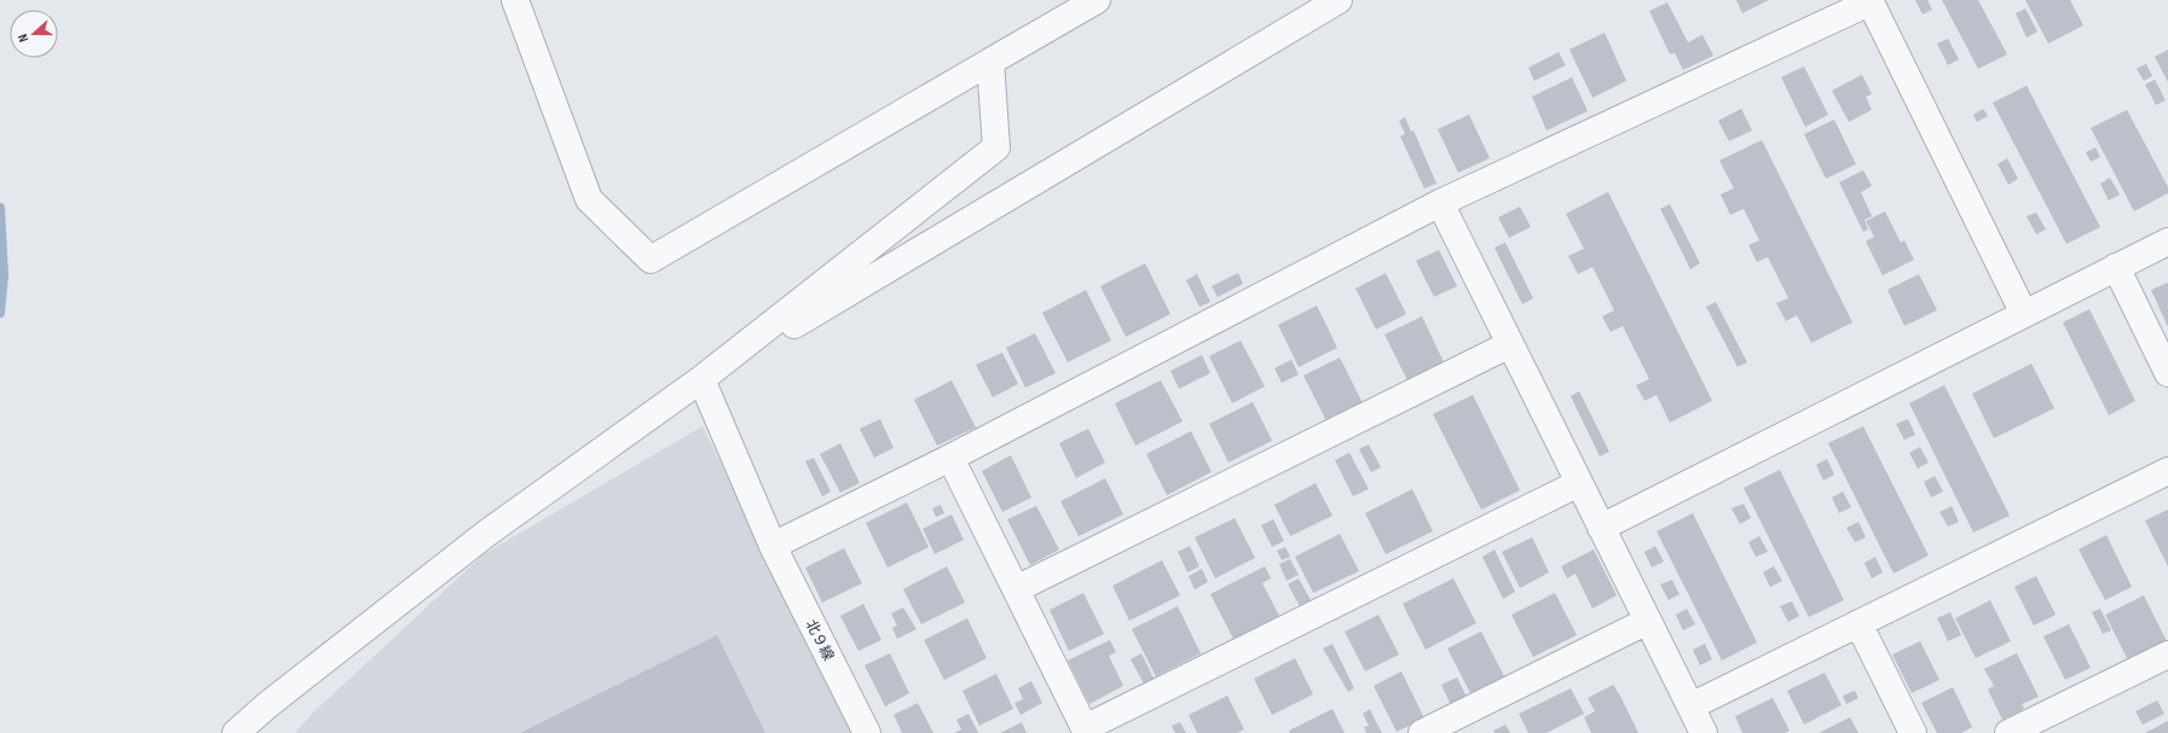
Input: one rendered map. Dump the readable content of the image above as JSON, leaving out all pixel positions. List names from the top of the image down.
{
  "streets": {
    "street": ["北９線"]
  },
  "north": "left"
}
